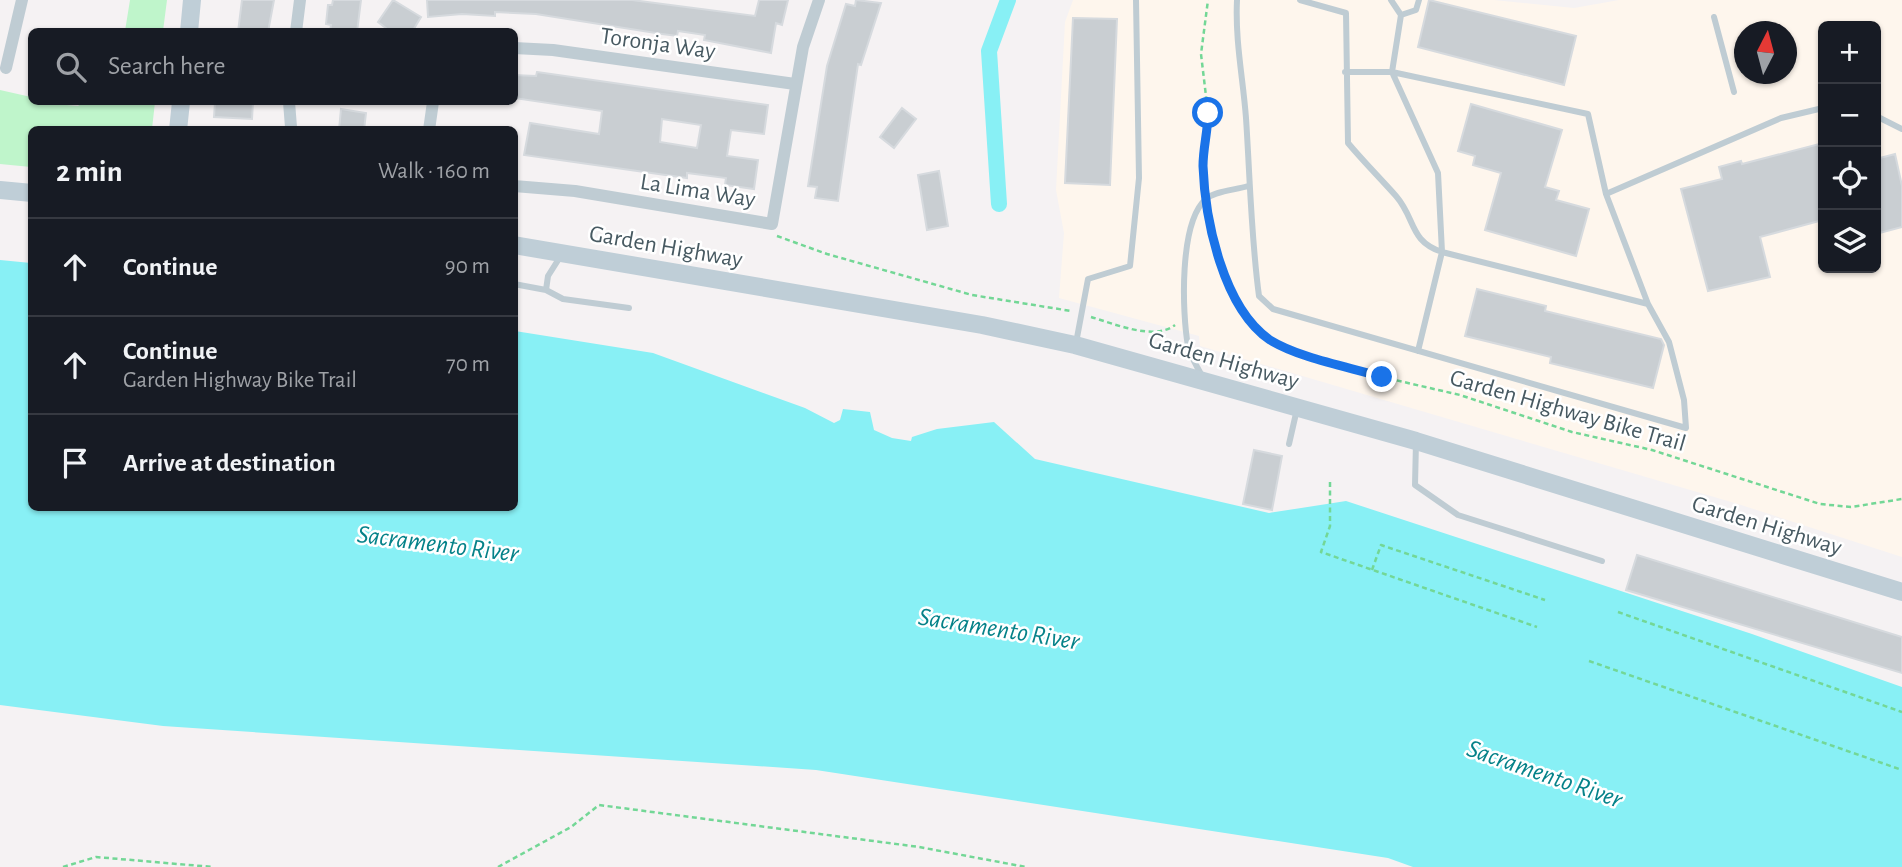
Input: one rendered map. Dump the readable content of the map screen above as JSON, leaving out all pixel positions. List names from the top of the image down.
{
  "streets": {
    "main road": ["Garden Highway"],
    "street": ["Toronja Way", "La Lima Way"],
    "path": ["Garden Highway Bike Trail"]
  },
  "crossings": [
    ["Toronja Way", "La Lima Way"]
  ],
  "water": ["Sacramento River"],
  "north": "top",
  "page": {
    "map_buttons": ["+", "−"],
    "search": "Search here",
    "heading": ["2 min", "Walk · 160 m"],
    "list": [
      ["Continue", "90 m"],
      ["Continue", "Garden Highway Bike Trail", "70 m"],
      "Arrive at destination"
    ]
  }
}
